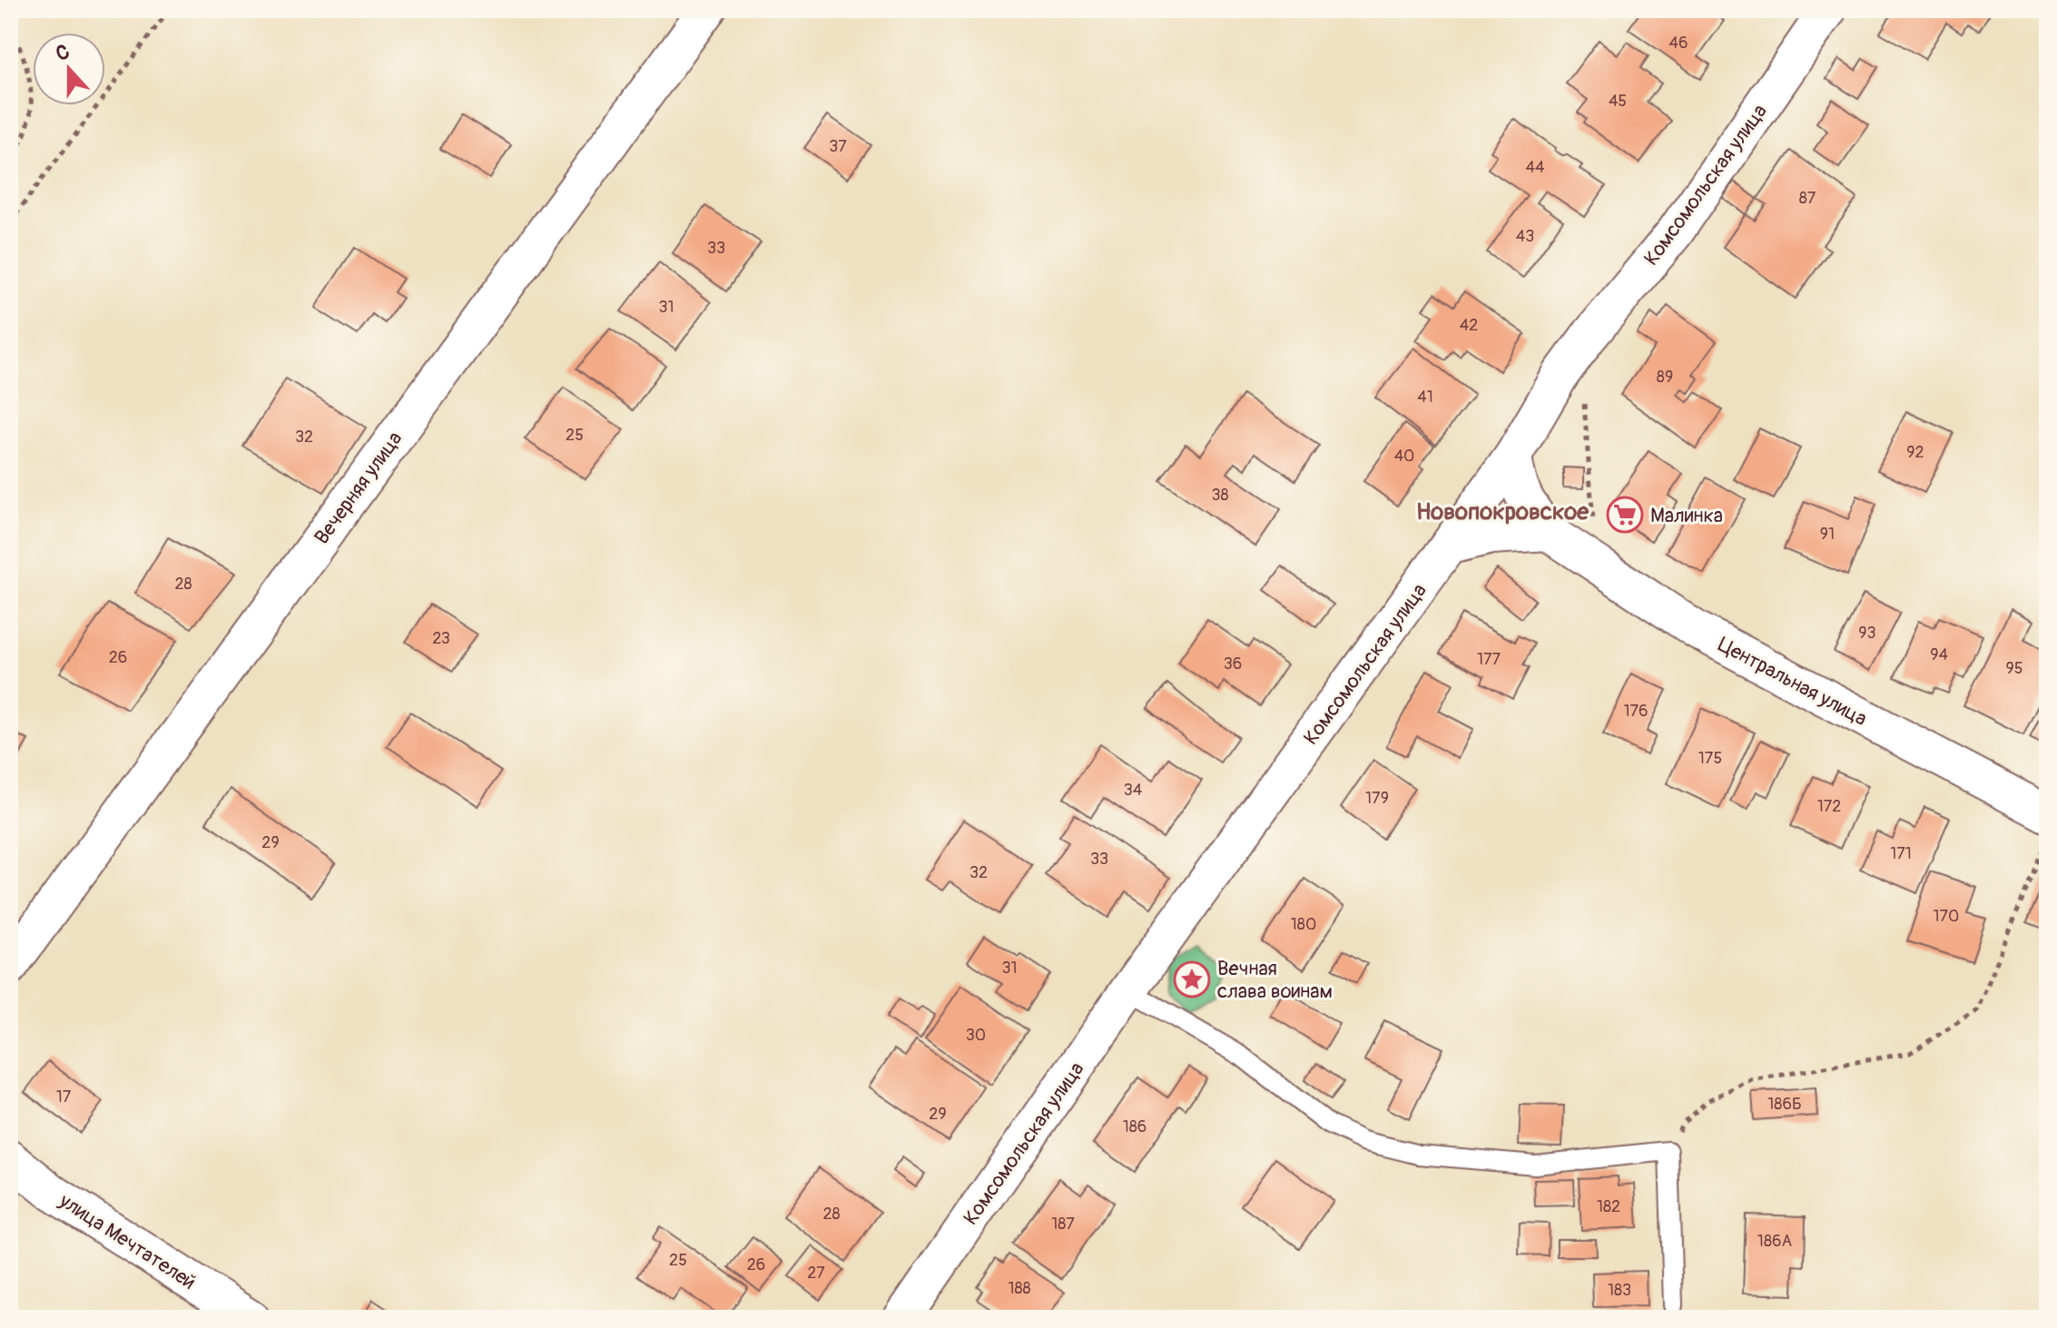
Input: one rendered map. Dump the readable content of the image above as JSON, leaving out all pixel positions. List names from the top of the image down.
{
  "streets": {
    "street": [
      "Комсомольская улица",
      "Вечерняя улица",
      "Центральная улица",
      "улица Мечтателей"
    ]
  },
  "crossings": [
    ["Комсомольская улица", "Центральная улица"]
  ],
  "districts": ["Новопокровское"],
  "places": {
    "supermarket": ["Малинка"],
    "place": ["Вечная слава воинам"]
  },
  "house_numbers": [
    "46",
    "45",
    "37",
    "44",
    "87",
    "43",
    "33",
    "31",
    "42",
    "89",
    "41",
    "25",
    "32",
    "92",
    "40",
    "38",
    "91",
    "28",
    "93",
    "23",
    "94",
    "26",
    "177",
    "36",
    "95",
    "176",
    "175",
    "34",
    "179",
    "172",
    "29",
    "171",
    "33",
    "32",
    "170",
    "180",
    "31",
    "30",
    "17",
    "186Б",
    "29",
    "186",
    "182",
    "28",
    "187",
    "186А",
    "25",
    "26",
    "27",
    "188",
    "183"
  ],
  "north": "top"
}
